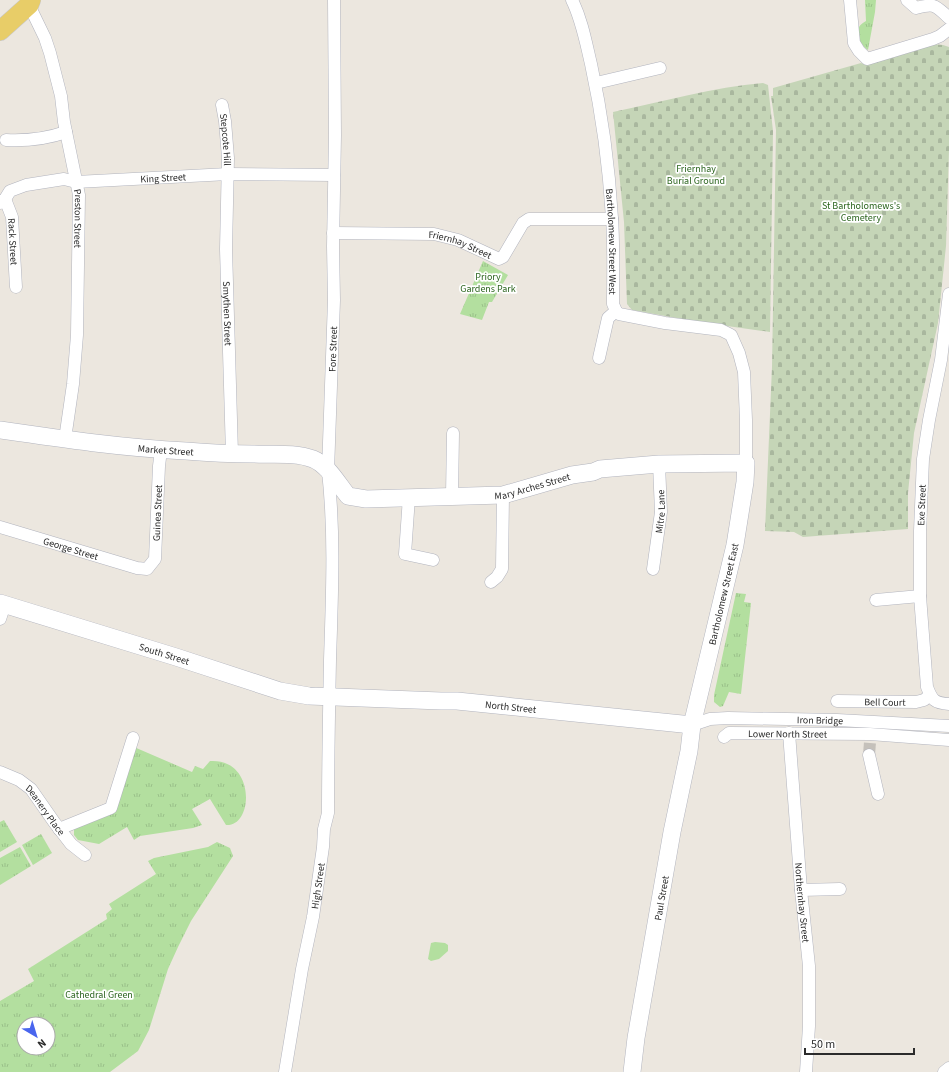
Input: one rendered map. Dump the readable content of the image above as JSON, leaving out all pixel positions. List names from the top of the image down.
{
  "streets": {
    "street": [
      "Stepcote Hill",
      "King Street",
      "Preston Street",
      "Rack Street",
      "Bartholomew Street West",
      "Friernhay Street",
      "Smythen Street",
      "Fore Street",
      "Market Street",
      "Mary Arches Street",
      "Exe Street",
      "Mitre Lane",
      "Guinea Street",
      "George Street",
      "Bartholomew Street East",
      "South Street",
      "Bell Court",
      "North Street",
      "Iron Bridge",
      "Lower North Street",
      "Deanery Place",
      "High Street",
      "Paul Street",
      "Northernhay Street"
    ]
  },
  "crossings": [
    ["Stepcote Hill", "King Street"],
    ["Stepcote Hill", "Smythen Street"],
    ["King Street", "Preston Street"],
    ["King Street", "Rack Street"],
    ["King Street", "Smythen Street"],
    ["King Street", "Fore Street"],
    ["Preston Street", "Market Street"],
    ["Bartholomew Street West", "Friernhay Street"],
    ["Friernhay Street", "Fore Street"],
    ["Smythen Street", "Market Street"],
    ["Fore Street", "Market Street"],
    ["Fore Street", "Mary Arches Street"],
    ["Fore Street", "South Street"],
    ["Fore Street", "North Street"],
    ["Fore Street", "High Street"],
    ["Market Street", "Mary Arches Street"],
    ["Market Street", "Guinea Street"],
    ["Mary Arches Street", "Mitre Lane"],
    ["Mary Arches Street", "Bartholomew Street East"],
    ["Exe Street", "Bell Court"],
    ["Guinea Street", "George Street"],
    ["Bartholomew Street East", "North Street"],
    ["Bartholomew Street East", "Iron Bridge"],
    ["Bartholomew Street East", "Paul Street"],
    ["South Street", "North Street"],
    ["South Street", "High Street"],
    ["North Street", "Iron Bridge"],
    ["North Street", "High Street"],
    ["North Street", "Paul Street"],
    ["Iron Bridge", "Paul Street"],
    ["Lower North Street", "Northernhay Street"]
  ],
  "parks": [
    "Friernhay Burial Ground",
    "St Bartholomews's Cemetery",
    "Priory Gardens Park",
    "Cathedral Green"
  ],
  "scale_bar": "50 m",
  "north": "bottom right"
}
